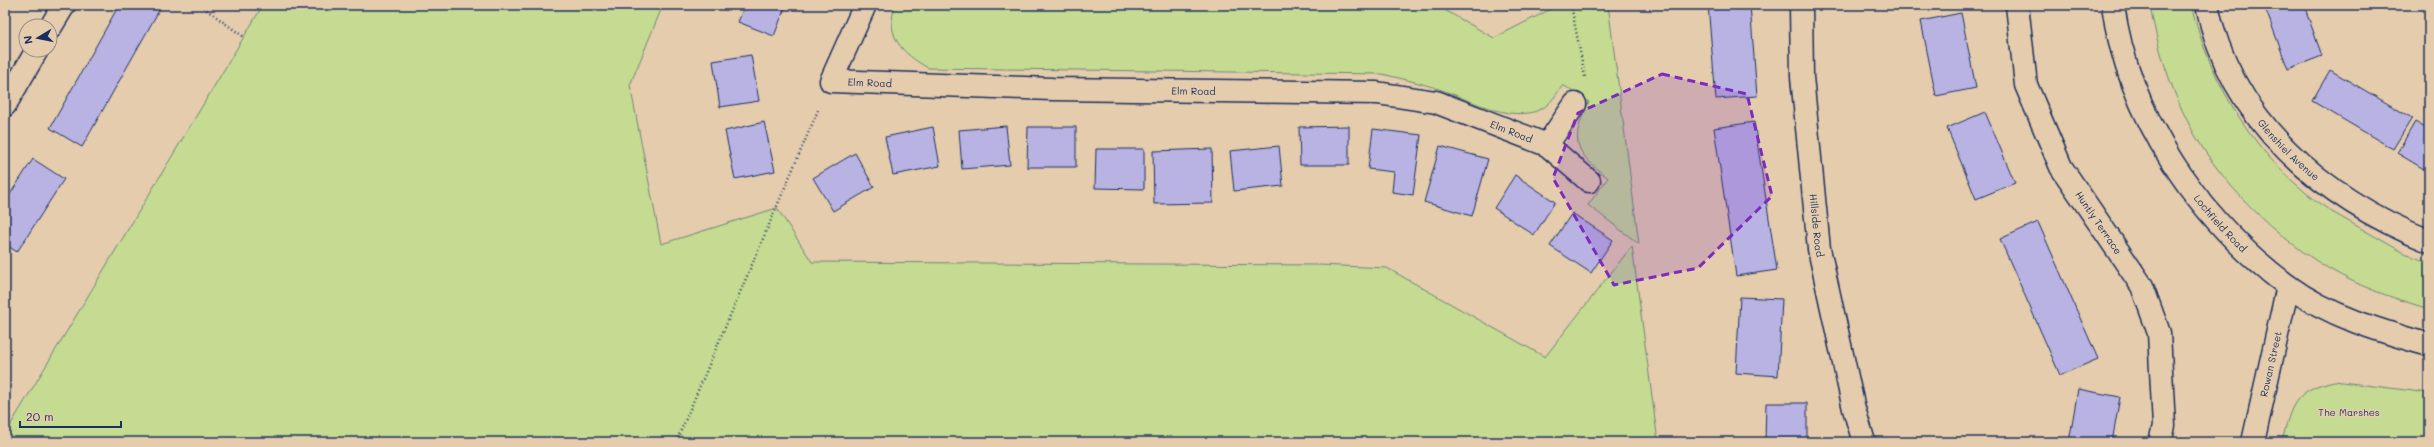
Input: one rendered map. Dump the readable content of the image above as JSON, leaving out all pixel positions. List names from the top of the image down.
{
  "streets": {
    "street": [
      "Elm Road",
      "Glenshiel Avenue",
      "Huntly Terrace",
      "Lochfield Road",
      "Hillside Road",
      "Rowan Street"
    ]
  },
  "crossings": [
    ["Lochfield Road", "Rowan Street"]
  ],
  "parks": ["The Marshes"],
  "scale_bar": "20 m",
  "north": "left"
}
